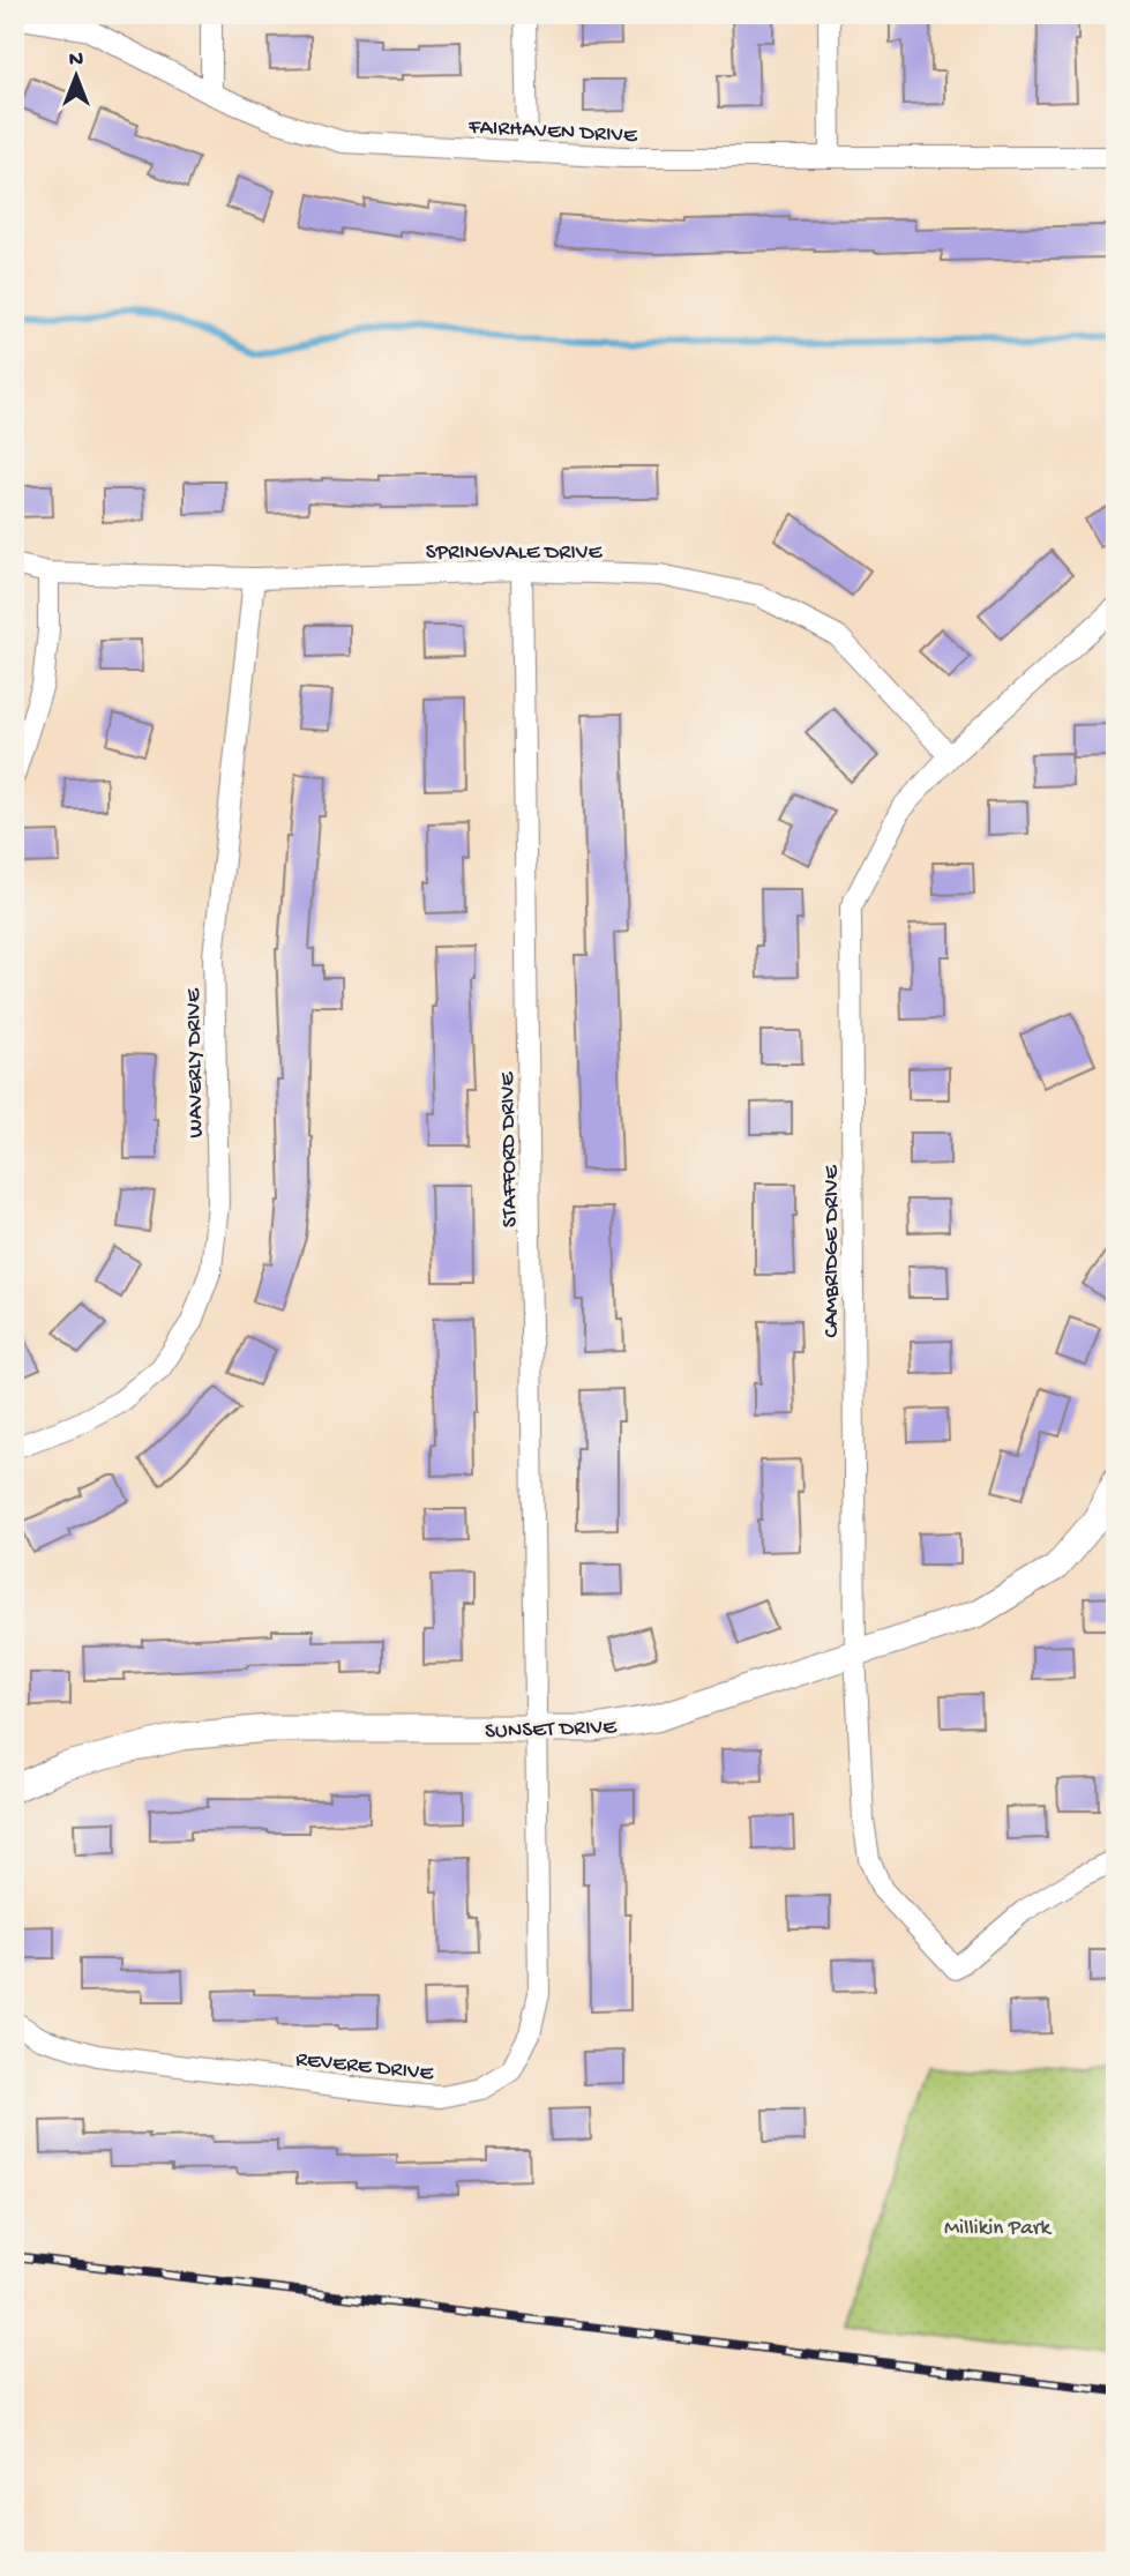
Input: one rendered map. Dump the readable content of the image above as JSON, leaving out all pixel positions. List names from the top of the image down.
{
  "streets": {
    "street": [
      "FAIRHAVEN DRIVE",
      "SPRINGVALE DRIVE",
      "WAVERLY DRIVE",
      "STAFFORD DRIVE",
      "CAMBRIDGE DRIVE",
      "SUNSET DRIVE",
      "REVERE DRIVE"
    ]
  },
  "crossings": [
    ["SPRINGVALE DRIVE", "WAVERLY DRIVE"],
    ["SPRINGVALE DRIVE", "STAFFORD DRIVE"],
    ["SPRINGVALE DRIVE", "CAMBRIDGE DRIVE"],
    ["STAFFORD DRIVE", "SUNSET DRIVE"],
    ["STAFFORD DRIVE", "REVERE DRIVE"],
    ["CAMBRIDGE DRIVE", "SUNSET DRIVE"],
    ["SUNSET DRIVE", "REVERE DRIVE"]
  ],
  "parks": ["Millikin Park"],
  "north": "top"
}
